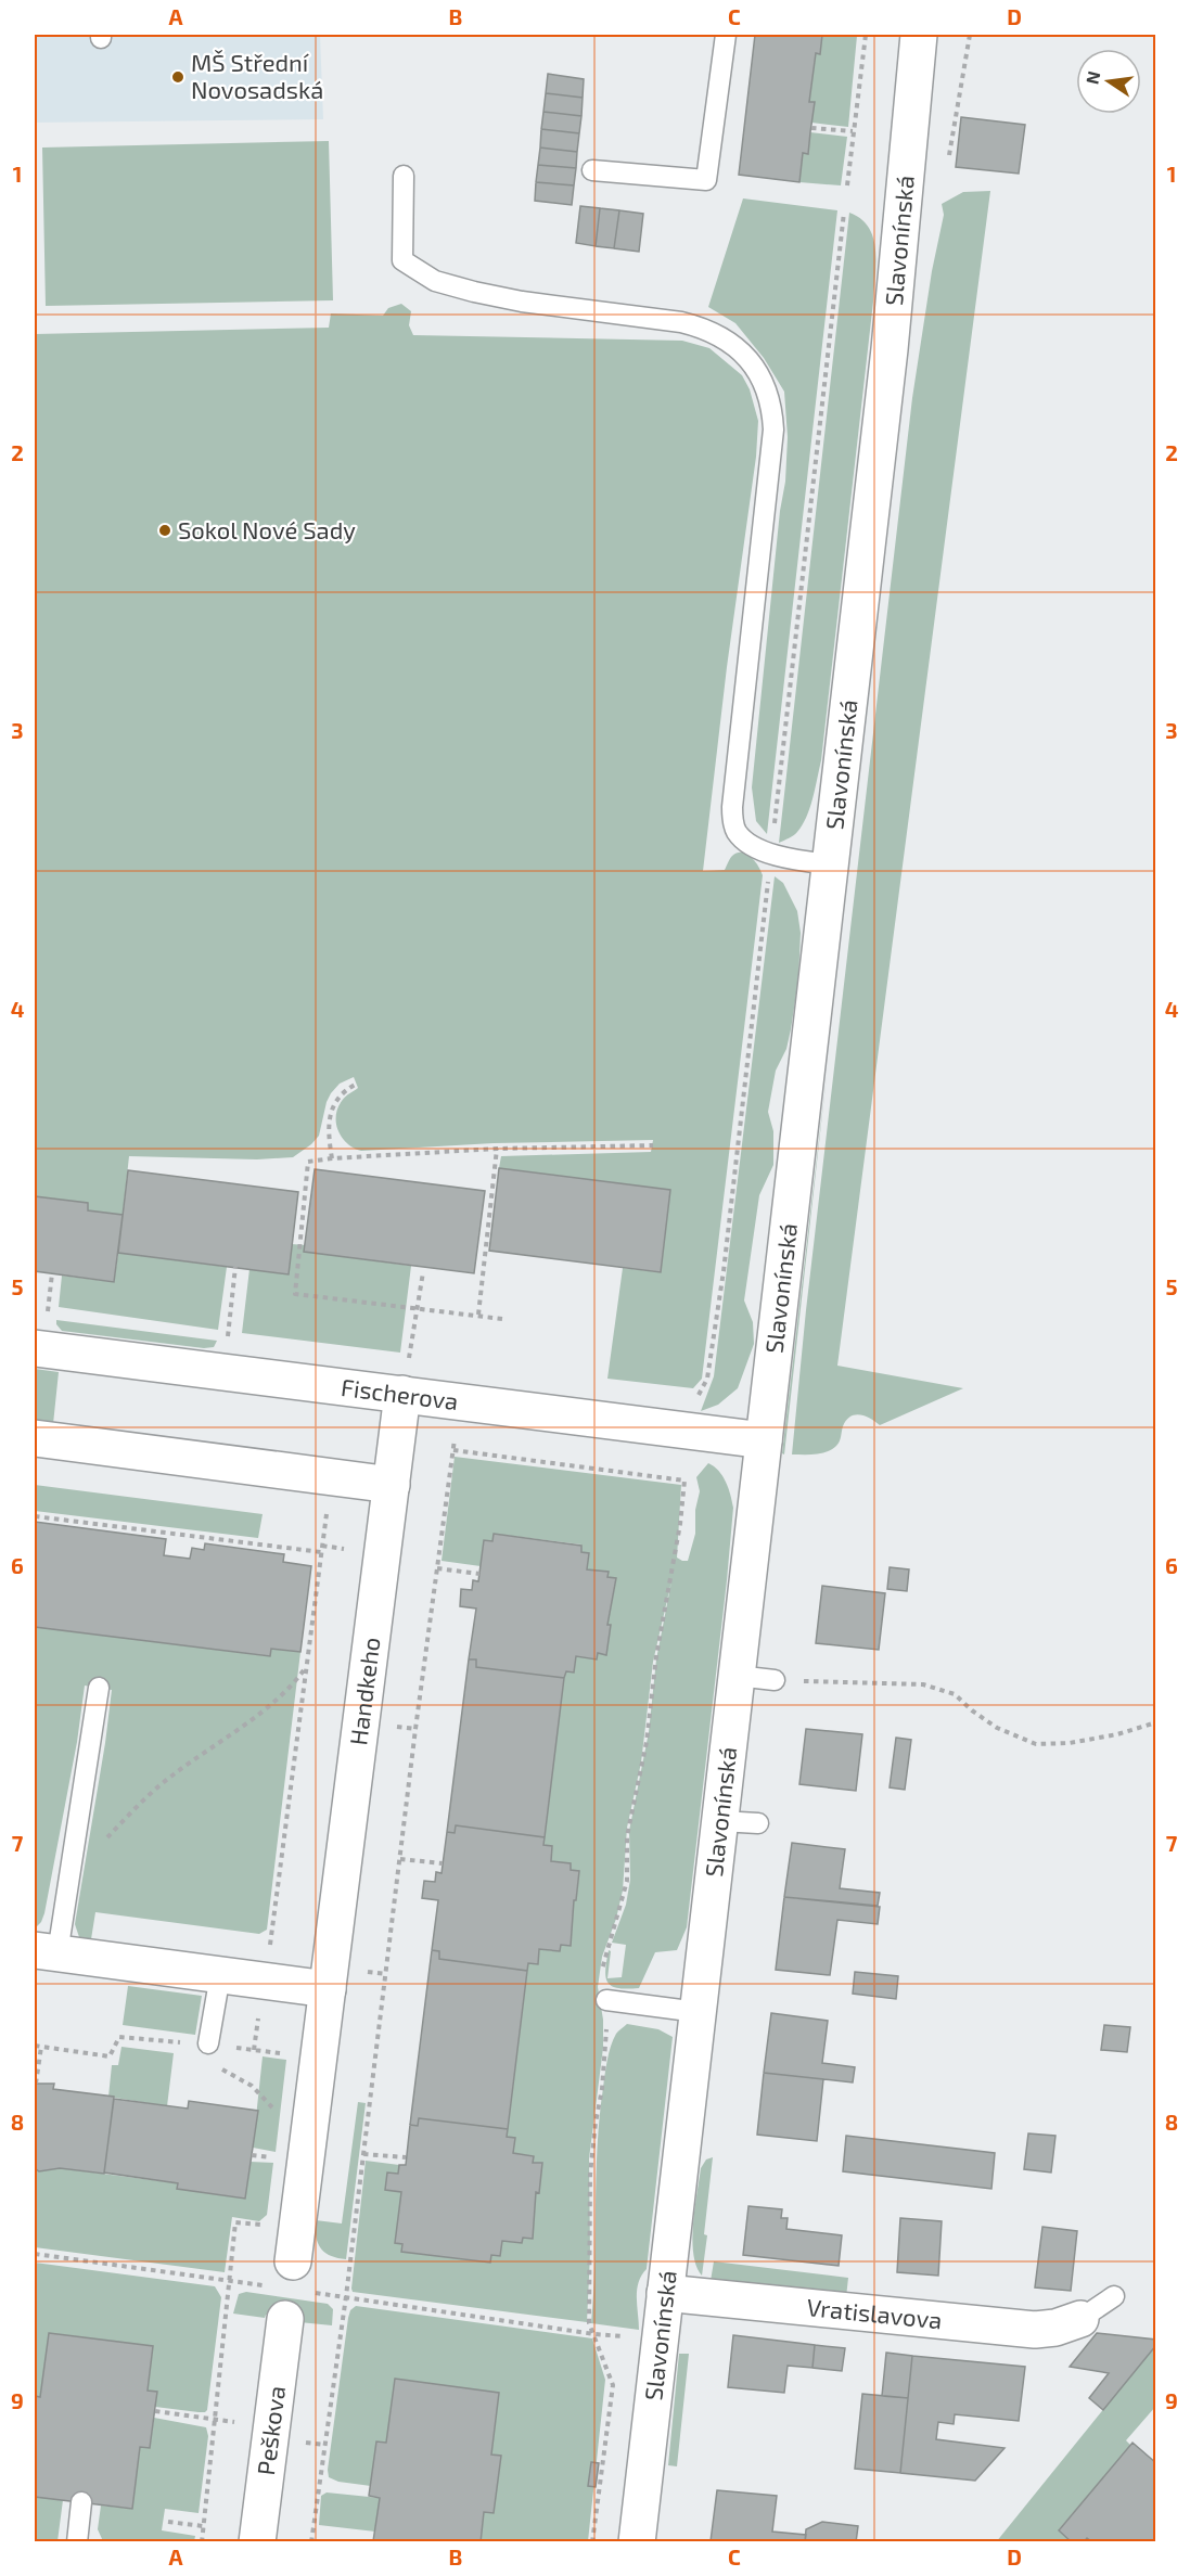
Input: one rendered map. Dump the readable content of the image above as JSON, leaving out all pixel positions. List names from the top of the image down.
{
  "streets": {
    "street": [
      "Slavonínská",
      "Fischerova",
      "Handkeho",
      "Vratislavova",
      "Peškova"
    ]
  },
  "crossings": [
    ["Slavonínská", "Fischerova"],
    ["Slavonínská", "Vratislavova"],
    ["Fischerova", "Handkeho"]
  ],
  "places": ["MŠ Střední Novosadská", "Sokol Nové Sady"],
  "north": "left",
  "grid": {
    "columns": [
      "A",
      "B",
      "C",
      "D"
    ],
    "rows": [
      "1",
      "2",
      "3",
      "4",
      "5",
      "6",
      "7",
      "8",
      "9"
    ]
  }
}
